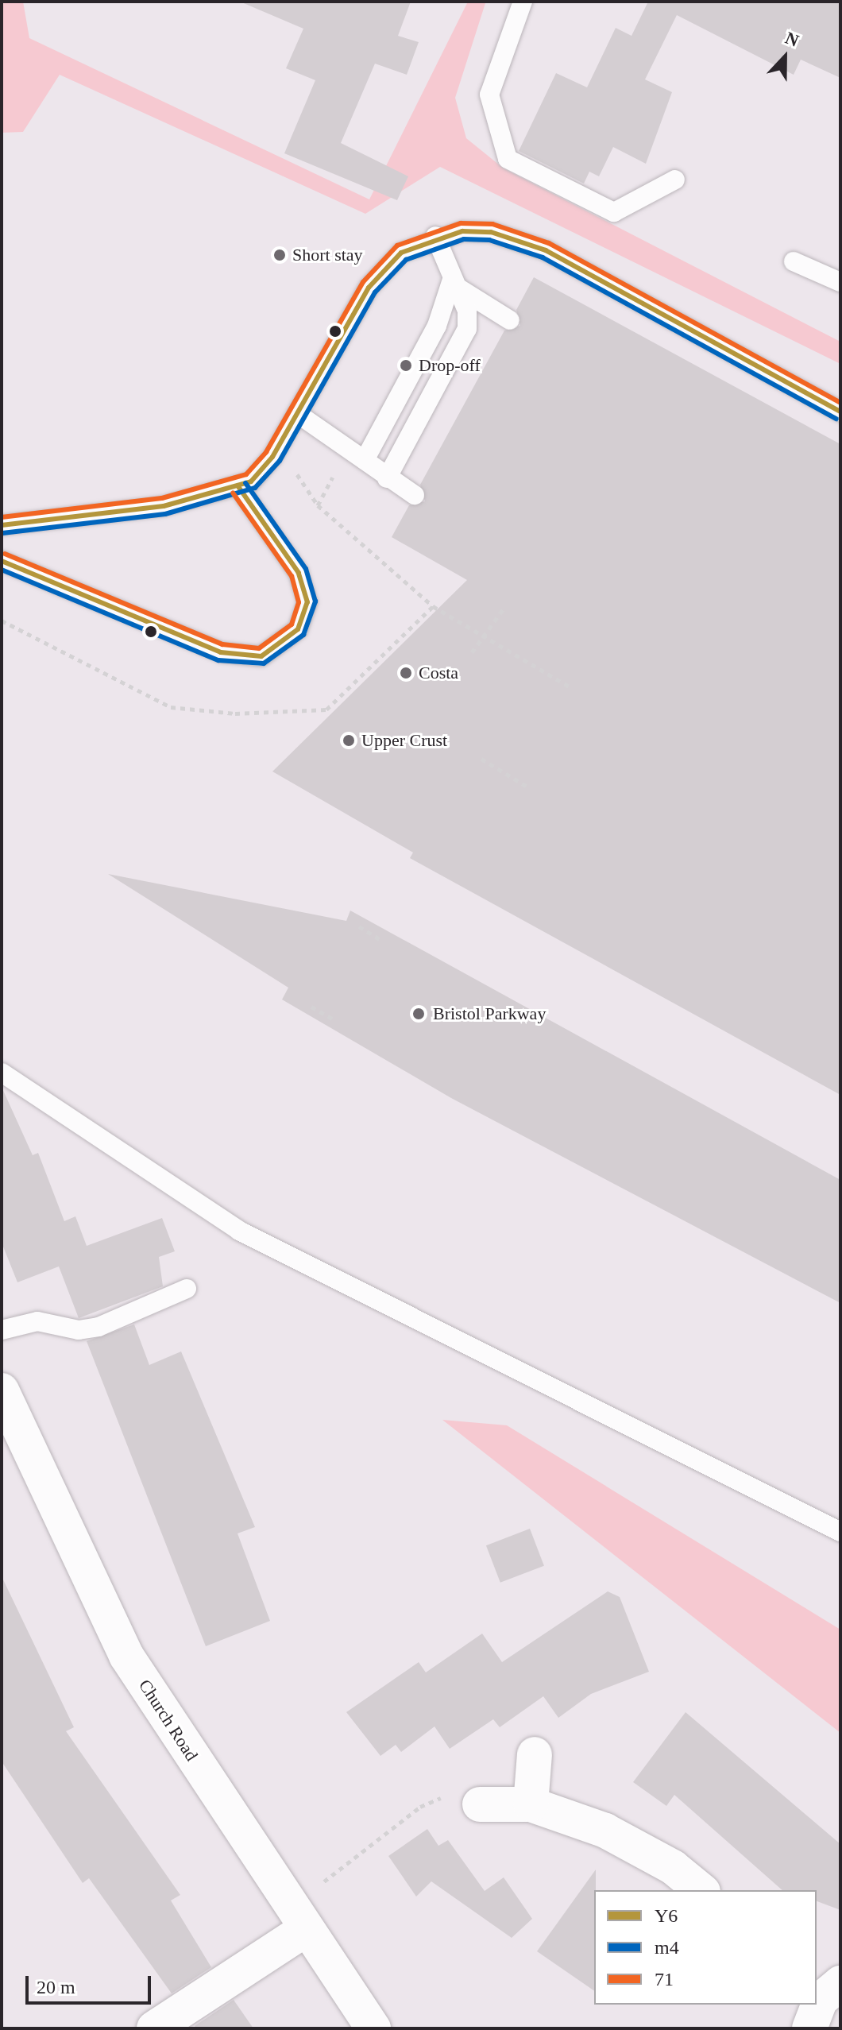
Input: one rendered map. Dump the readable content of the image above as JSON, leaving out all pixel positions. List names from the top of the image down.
{
  "streets": {
    "street": ["Church Road"]
  },
  "places": [
    "Short stay",
    "Drop-off",
    "Costa",
    "Upper Crust",
    "Bristol Parkway"
  ],
  "lines": ["transit line 71", "transit line Y6", "transit line m4"],
  "legend": ["Y6", "m4", "71"],
  "scale_bar": "20 m",
  "north": "top"
}
